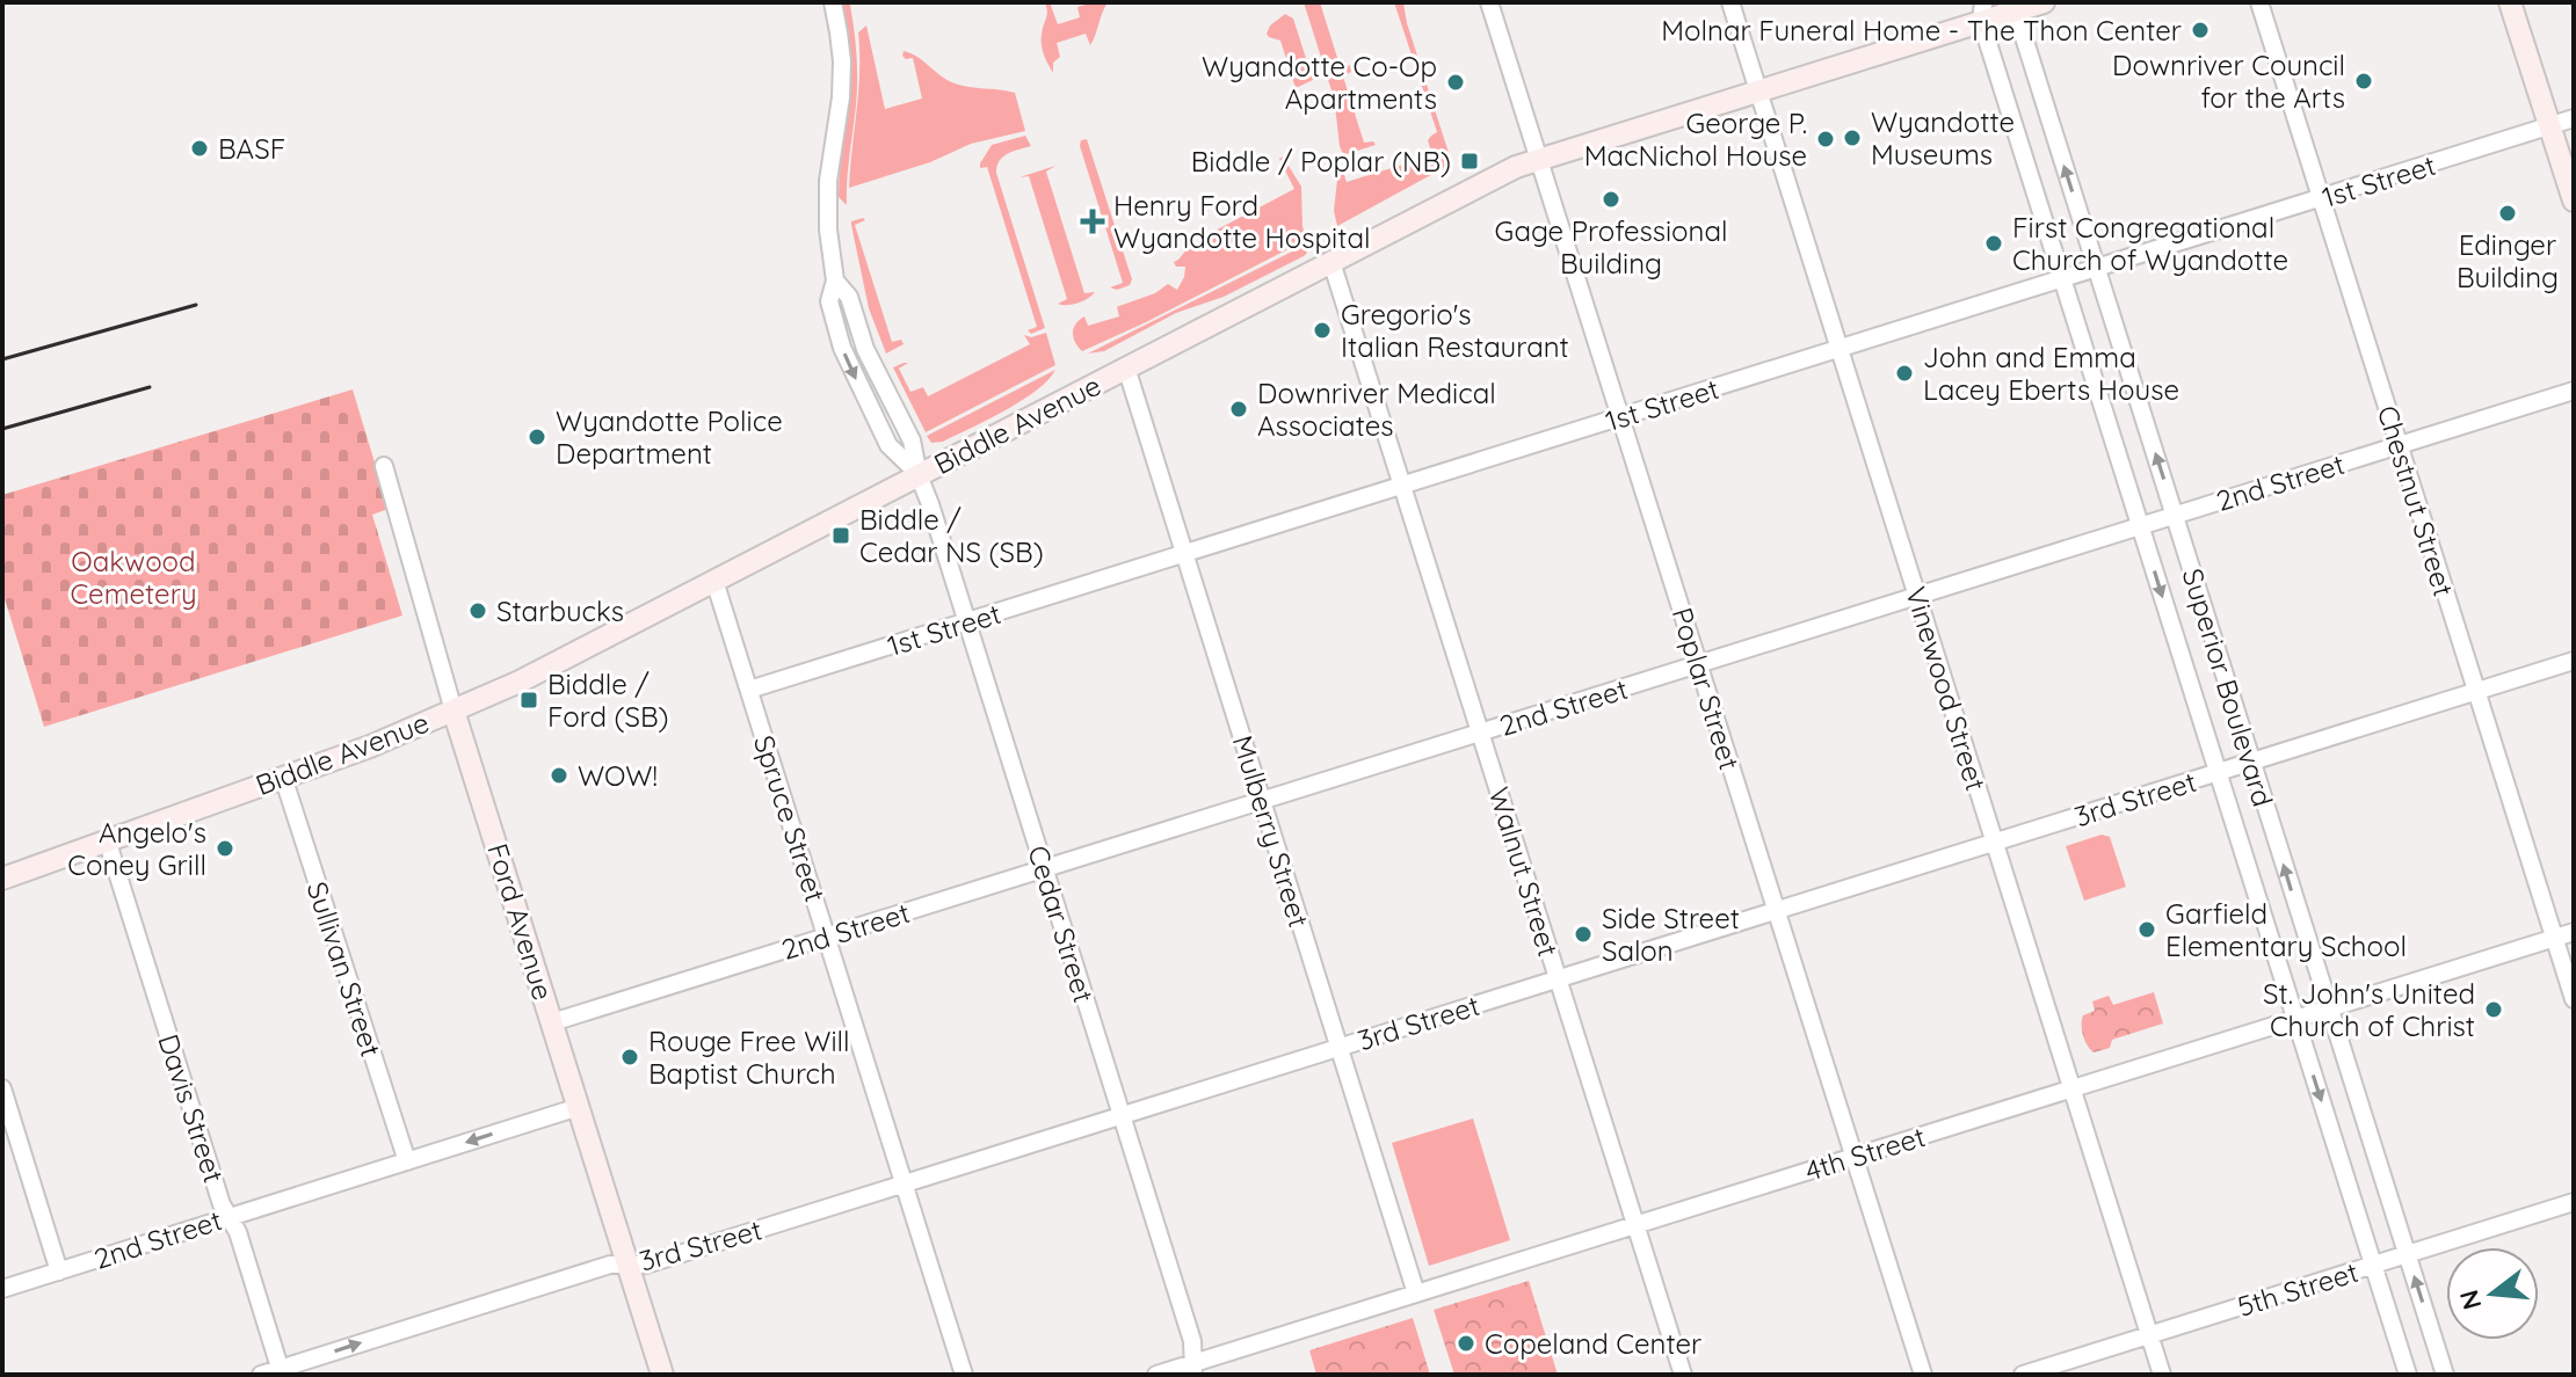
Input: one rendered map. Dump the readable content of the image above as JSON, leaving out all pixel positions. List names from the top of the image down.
{
  "streets": {
    "main road": ["Biddle Avenue", "Ford Avenue"],
    "street": [
      "1st Street",
      "2nd Street",
      "Chestnut Street",
      "Superior Boulevard",
      "Poplar Street",
      "Vinewood Street",
      "3rd Street",
      "Spruce Street",
      "Mulberry Street",
      "Walnut Street",
      "Cedar Street",
      "Sullivan Street",
      "Davis Street",
      "4th Street",
      "5th Street"
    ]
  },
  "crossings": [
    ["1st Street", "Chestnut Street"],
    ["1st Street", "Superior Boulevard"],
    ["1st Street", "Poplar Street"],
    ["1st Street", "Vinewood Street"],
    ["1st Street", "Spruce Street"],
    ["1st Street", "Mulberry Street"],
    ["1st Street", "Walnut Street"],
    ["1st Street", "Cedar Street"],
    ["Biddle Avenue", "Superior Boulevard"],
    ["Biddle Avenue", "Poplar Street"],
    ["Biddle Avenue", "Vinewood Street"],
    ["Biddle Avenue", "Spruce Street"],
    ["Biddle Avenue", "Mulberry Street"],
    ["Biddle Avenue", "Walnut Street"],
    ["Biddle Avenue", "Ford Avenue"],
    ["Biddle Avenue", "Cedar Street"],
    ["Biddle Avenue", "Sullivan Street"],
    ["Biddle Avenue", "Davis Street"],
    ["2nd Street", "Chestnut Street"],
    ["2nd Street", "Superior Boulevard"],
    ["2nd Street", "Poplar Street"],
    ["2nd Street", "Vinewood Street"],
    ["2nd Street", "Spruce Street"],
    ["2nd Street", "Mulberry Street"],
    ["2nd Street", "Walnut Street"],
    ["2nd Street", "Ford Avenue"],
    ["2nd Street", "Cedar Street"],
    ["2nd Street", "Sullivan Street"],
    ["2nd Street", "Davis Street"],
    ["Chestnut Street", "3rd Street"],
    ["Chestnut Street", "4th Street"],
    ["Superior Boulevard", "3rd Street"],
    ["Superior Boulevard", "4th Street"],
    ["Superior Boulevard", "5th Street"],
    ["Poplar Street", "3rd Street"],
    ["Poplar Street", "4th Street"],
    ["Vinewood Street", "3rd Street"],
    ["Vinewood Street", "4th Street"],
    ["Vinewood Street", "5th Street"],
    ["3rd Street", "Spruce Street"],
    ["3rd Street", "Mulberry Street"],
    ["3rd Street", "Walnut Street"],
    ["3rd Street", "Ford Avenue"],
    ["3rd Street", "Cedar Street"],
    ["3rd Street", "Davis Street"],
    ["Mulberry Street", "4th Street"],
    ["Walnut Street", "4th Street"],
    ["Cedar Street", "4th Street"]
  ],
  "parks": ["Oakwood Cemetery"],
  "places": {
    "other": [
      "Molnar Funeral Home - The Thon Center",
      "Downriver Council for the Arts",
      "Wyandotte Co-Op Apartments",
      "Wyandotte Museums",
      "George P. MacNichol House",
      "BASF",
      "Gage Professional Building",
      "Edinger Building",
      "First Congregational Church of Wyandotte",
      "Gregorio's Italian Restaurant",
      "John and Emma Lacey Eberts House",
      "Downriver Medical Associates",
      "Wyandotte Police Department",
      "Starbucks",
      "WOW!",
      "Angelo's Coney Grill",
      "Garfield Elementary School",
      "Side Street Salon",
      "St. John's United Church of Christ",
      "Rouge Free Will Baptist Church",
      "Copeland Center"
    ],
    "transit": ["Biddle / Poplar (NB)", "Biddle / Cedar NS (SB)", "Biddle / Ford (SB)"],
    "health": ["Henry Ford Wyandotte Hospital"]
  },
  "north": "left"
}
